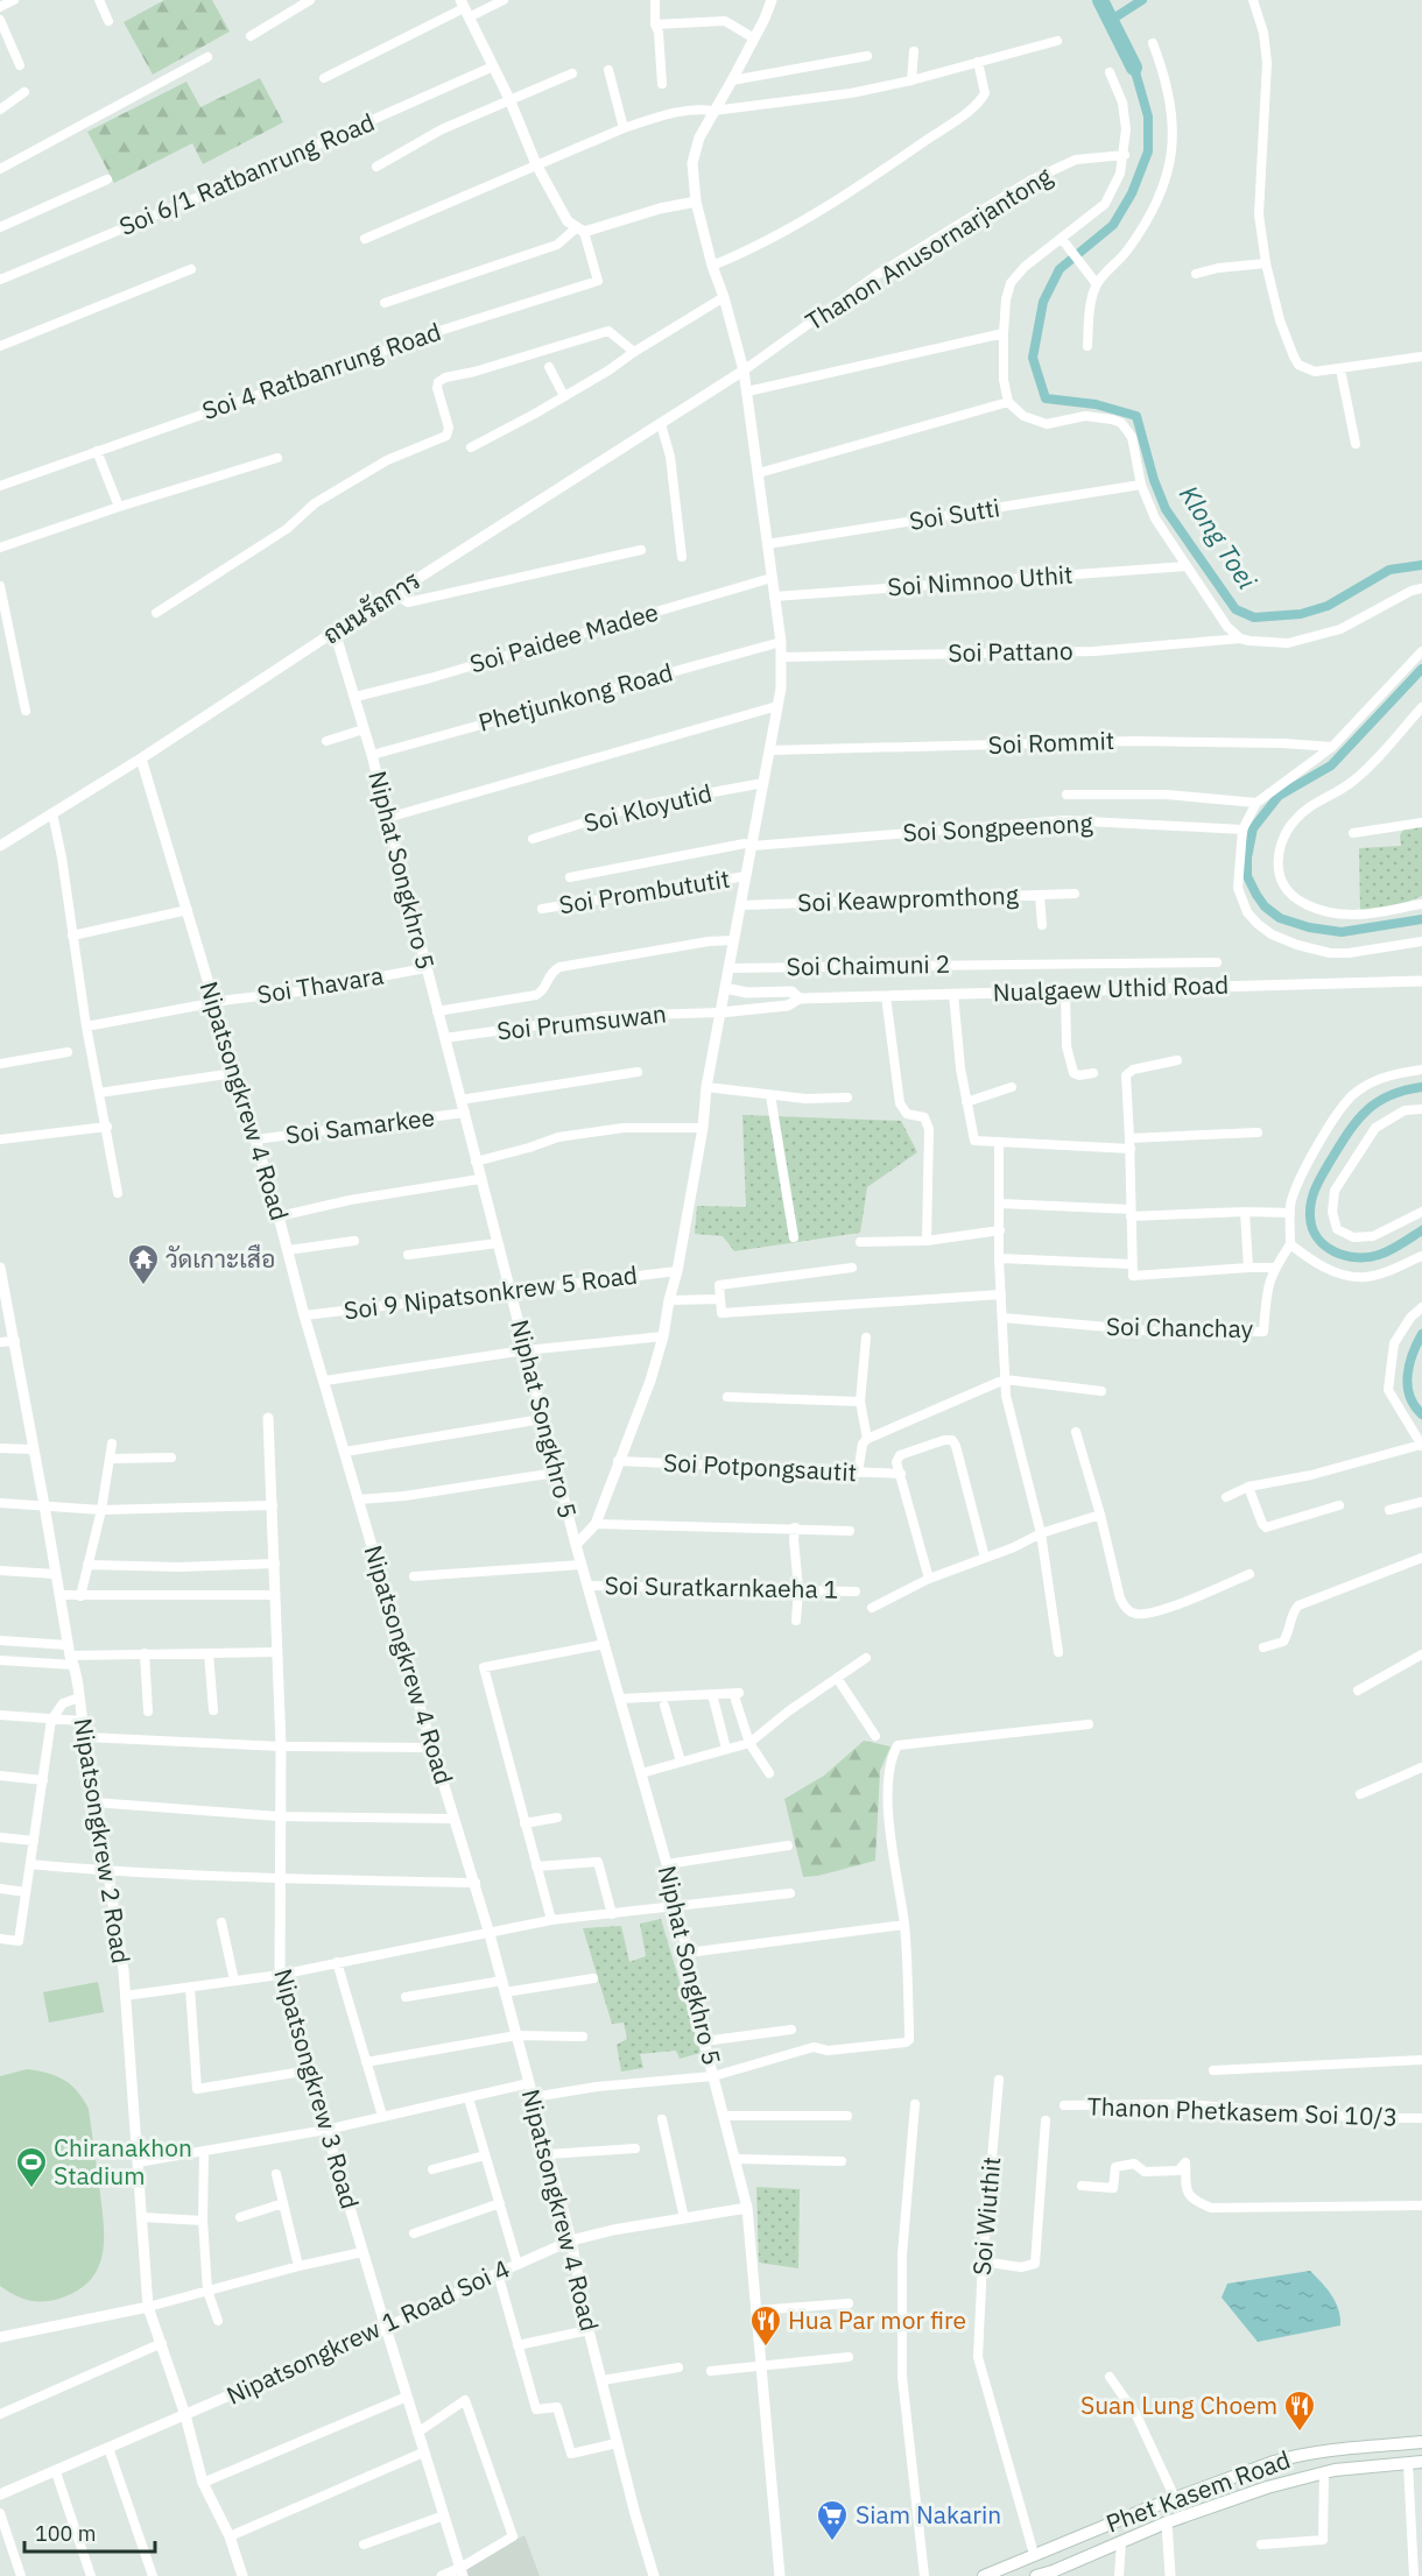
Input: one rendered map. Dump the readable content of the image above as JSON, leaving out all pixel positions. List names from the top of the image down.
{
  "streets": {
    "main road": ["Phet Kasem Road"],
    "street": [
      "Soi 6/1 Ratbanrung Road",
      "Thanon Anusornarjantong",
      "Soi 4 Ratbanrung Road",
      "Soi Sutti",
      "Soi Nimnoo Uthit",
      "ถนนรัถการ",
      "Soi Paidee Madee",
      "Soi Pattano",
      "Phetjunkong Road",
      "Soi Rommit",
      "Soi Kloyutid",
      "Soi Songpeenong",
      "Niphat Songkhro 5",
      "Soi Prombututit",
      "Soi Keawpromthong",
      "Soi Chaimuni 2",
      "Soi Thavara",
      "Nualgaew Uthid Road",
      "Soi Prumsuwan",
      "Nipatsongkrew 4 Road",
      "Soi Samarkee",
      "Soi 9 Nipatsonkrew 5 Road",
      "Soi Chanchay",
      "Soi Potpongsautit",
      "Soi Suratkarnkaeha 1",
      "Nipatsongkrew 2 Road",
      "Nipatsongkrew 3 Road",
      "Thanon Phetkasem Soi 10/3",
      "Soi Wiuthit",
      "Nipatsongkrew 1 Road Soi 4"
    ]
  },
  "crossings": [
    ["Thanon Anusornarjantong", "ถนนรัถการ"],
    ["ถนนรัถการ", "Niphat Songkhro 5"],
    ["ถนนรัถการ", "Nipatsongkrew 4 Road"],
    ["Soi Paidee Madee", "Niphat Songkhro 5"],
    ["Phetjunkong Road", "Niphat Songkhro 5"],
    ["Niphat Songkhro 5", "Soi Thavara"],
    ["Niphat Songkhro 5", "Soi Prumsuwan"],
    ["Niphat Songkhro 5", "Soi Samarkee"],
    ["Niphat Songkhro 5", "Soi 9 Nipatsonkrew 5 Road"],
    ["Niphat Songkhro 5", "Soi Suratkarnkaeha 1"],
    ["Niphat Songkhro 5", "Nipatsongkrew 1 Road Soi 4"],
    ["Soi Thavara", "Nipatsongkrew 4 Road"],
    ["Nualgaew Uthid Road", "Soi Prumsuwan"],
    ["Nipatsongkrew 4 Road", "Soi Samarkee"],
    ["Nipatsongkrew 4 Road", "Soi 9 Nipatsonkrew 5 Road"],
    ["Nipatsongkrew 4 Road", "Nipatsongkrew 1 Road Soi 4"],
    ["Nipatsongkrew 2 Road", "Nipatsongkrew 1 Road Soi 4"],
    ["Nipatsongkrew 3 Road", "Nipatsongkrew 1 Road Soi 4"],
    ["Soi Wiuthit", "Phet Kasem Road"]
  ],
  "water": ["Klong Toei"],
  "places": {
    "temple": ["วัดเกาะเสือ"],
    "sports": ["Chiranakhon Stadium"],
    "restaurant": ["Hua Par mor fire", "Suan Lung Choem"],
    "supermarket": ["Siam Nakarin"]
  },
  "scale_bar": "100 m"
}
